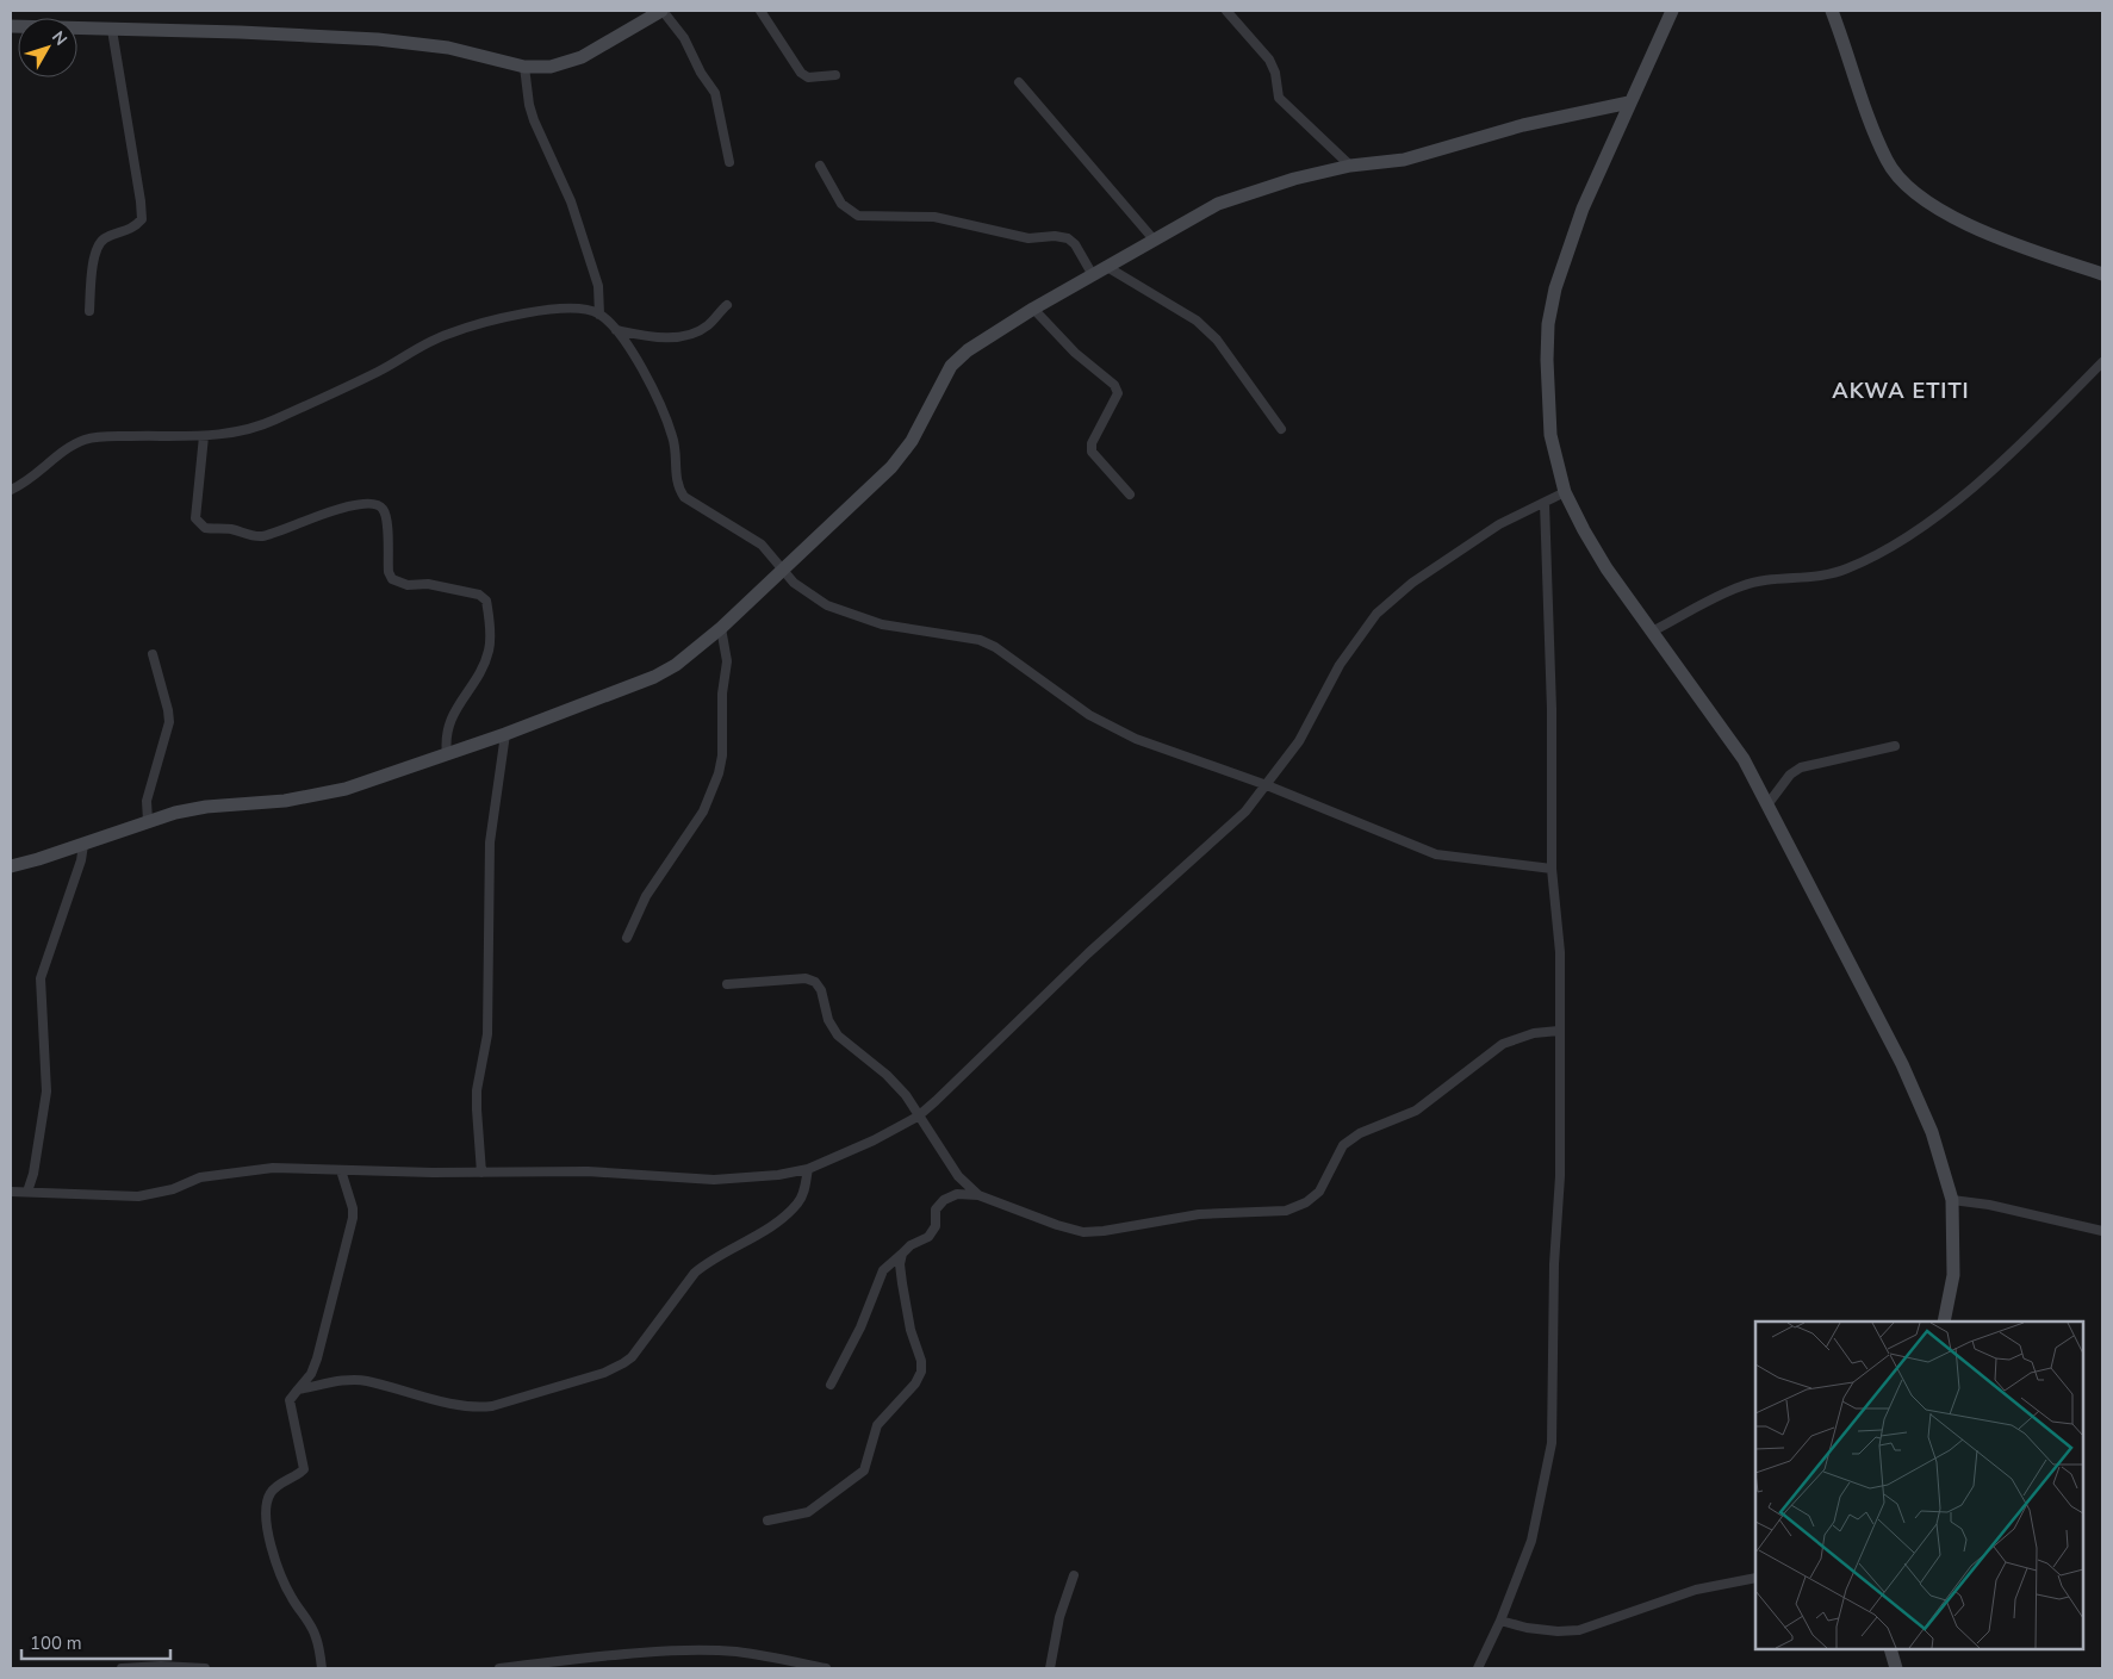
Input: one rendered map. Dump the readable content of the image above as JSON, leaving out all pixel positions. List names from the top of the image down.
{
  "districts": ["AKWA ETITI"],
  "scale_bar": "100 m",
  "north": "top right"
}
